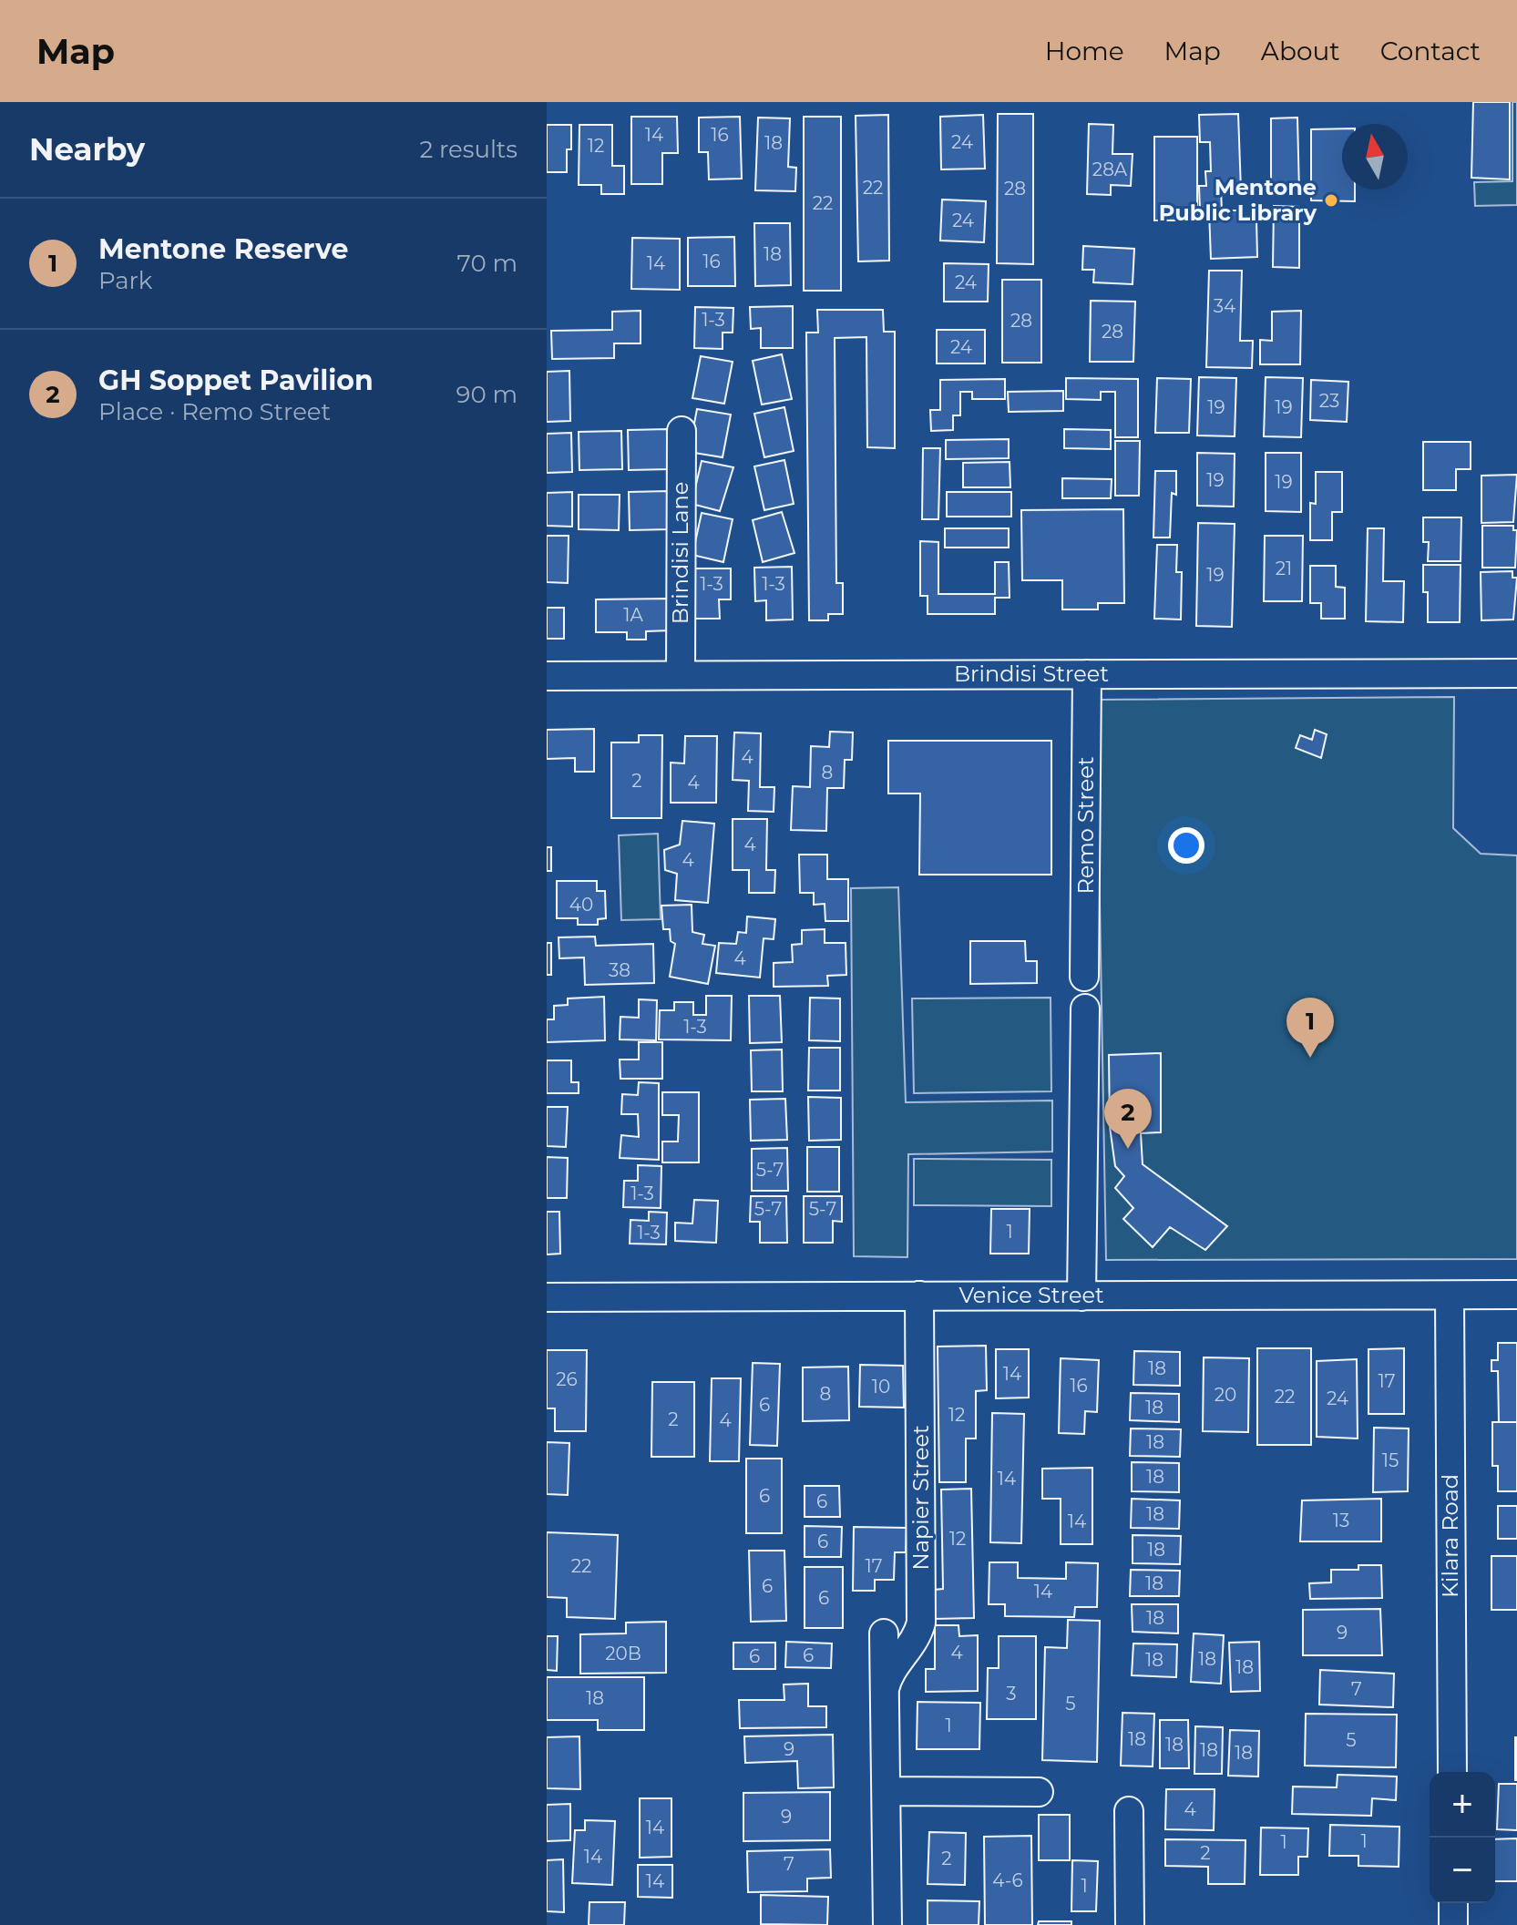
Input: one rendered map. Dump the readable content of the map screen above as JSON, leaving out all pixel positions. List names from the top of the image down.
{
  "streets": {
    "street": [
      "Brindisi Lane",
      "Brindisi Street",
      "Remo Street",
      "Venice Street",
      "Napier Street",
      "Kilara Road"
    ]
  },
  "crossings": [
    ["Brindisi Lane", "Brindisi Street"],
    ["Brindisi Street", "Remo Street"],
    ["Venice Street", "Napier Street"],
    ["Venice Street", "Kilara Road"]
  ],
  "places": ["Mentone Public Library"],
  "house_numbers": [
    "14",
    "16",
    "24",
    "18",
    "12",
    "28A",
    "22",
    "28",
    "22",
    "24",
    "18",
    "16",
    "14",
    "24",
    "34",
    "1-3",
    "28",
    "28",
    "24",
    "23",
    "19",
    "19",
    "19",
    "19",
    "21",
    "19",
    "1-3",
    "1-3",
    "1A",
    "4",
    "8",
    "2",
    "4",
    "4",
    "4",
    "40",
    "4",
    "38",
    "1-3",
    "5-7",
    "1-3",
    "5-7",
    "5-7",
    "1",
    "1-3",
    "18",
    "14",
    "26",
    "17",
    "16",
    "10",
    "8",
    "20",
    "22",
    "24",
    "6",
    "18",
    "12",
    "2",
    "4",
    "18",
    "15",
    "18",
    "14",
    "6",
    "6",
    "18",
    "13",
    "14",
    "12",
    "6",
    "18",
    "22",
    "17",
    "18",
    "6",
    "14",
    "6",
    "18",
    "9",
    "4",
    "20B",
    "6",
    "6",
    "18",
    "18",
    "18",
    "7",
    "3",
    "18",
    "5",
    "1",
    "18",
    "5",
    "18",
    "9",
    "18",
    "18",
    "4",
    "9",
    "14",
    "1",
    "1",
    "2",
    "14",
    "2",
    "7",
    "4-6",
    "14",
    "1"
  ],
  "north": "top",
  "page": {
    "header": "Map",
    "nav": [
      "Home",
      "Map",
      "About",
      "Contact"
    ],
    "heading": ["Nearby", "2 results"],
    "list": [
      {
        "mark": "1",
        "name": "Mentone Reserve",
        "note": "Park",
        "value": "70 m"
      },
      {
        "mark": "2",
        "name": "GH Soppet Pavilion",
        "note": "Place · Remo Street",
        "value": "90 m"
      }
    ],
    "pins": ["1", "2"],
    "map_buttons": ["+", "−"]
  }
}
